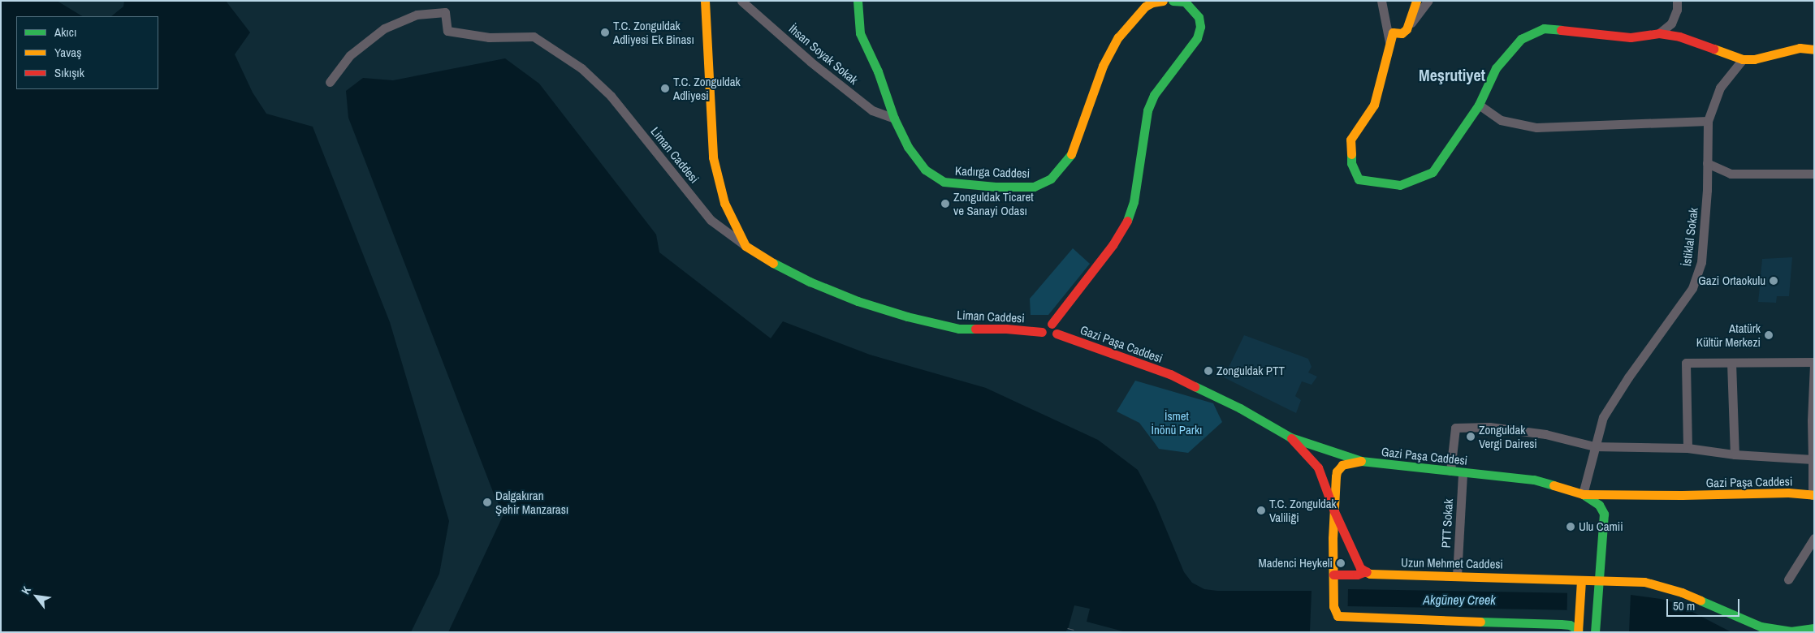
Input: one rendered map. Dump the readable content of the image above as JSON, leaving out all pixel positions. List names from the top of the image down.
{
  "streets": {
    "main road": [
      "Liman Caddesi",
      "Kadırga Caddesi",
      "Gazi Paşa Caddesi",
      "Uzun Mehmet Caddesi"
    ],
    "street": ["İhsan Soyak Sokak", "İstiklal Sokak", "PTT Sokak"]
  },
  "crossings": [
    ["İhsan Soyak Sokak", "Kadırga Caddesi"],
    ["Liman Caddesi", "Gazi Paşa Caddesi"],
    ["İstiklal Sokak", "Gazi Paşa Caddesi"],
    ["Gazi Paşa Caddesi", "PTT Sokak"],
    ["PTT Sokak", "Uzun Mehmet Caddesi"]
  ],
  "districts": ["Meşrutiyet"],
  "water": ["Akgüney Creek"],
  "parks": ["İsmet İnönü Parkı"],
  "places": [
    "T.C. Zonguldak Adliyesi Ek Binası",
    "T.C. Zonguldak Adliyesi",
    "Zonguldak Ticaret ve Sanayi Odası",
    "Gazi Ortaokulu",
    "Atatürk Kültür Merkezi",
    "Zonguldak PTT",
    "Zonguldak Vergi Dairesi",
    "Dalgakıran Şehir Manzarası",
    "T.C. Zonguldak Valiliği",
    "Ulu Camii",
    "Madenci Heykeli"
  ],
  "legend": ["Akıcı", "Yavaş", "Sıkışık"],
  "scale_bar": "50 m",
  "north": "top left"
}
